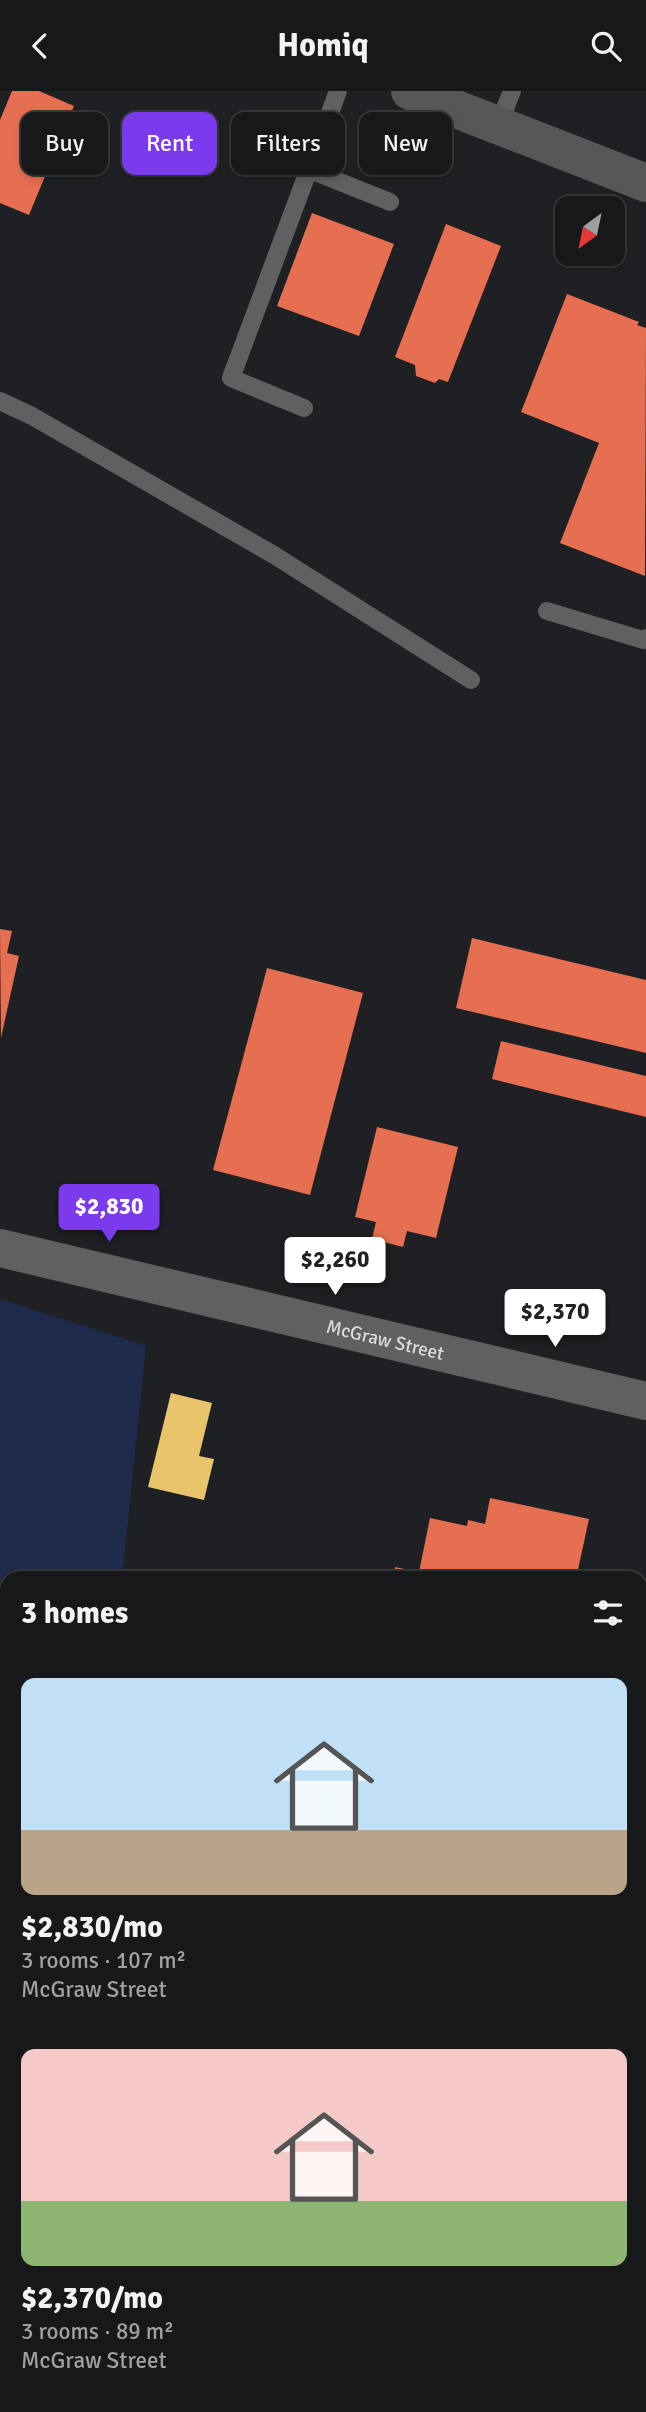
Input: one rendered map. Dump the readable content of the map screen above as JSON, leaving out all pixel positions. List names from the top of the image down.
{
  "streets": {
    "street": ["McGraw Street"]
  },
  "north": "bottom left",
  "page": {
    "header": "Homiq",
    "chip": [
      "Buy",
      "Rent",
      "Filters",
      "New"
    ],
    "price": ["$2,830", "$2,260", "$2,370"],
    "heading": "3 homes",
    "list": [
      {
        "name": "$2,830/mo",
        "note": "3 rooms · 107 m² · McGraw Street"
      },
      {
        "name": "$2,370/mo",
        "note": "3 rooms · 89 m² · McGraw Street"
      }
    ]
  }
}
